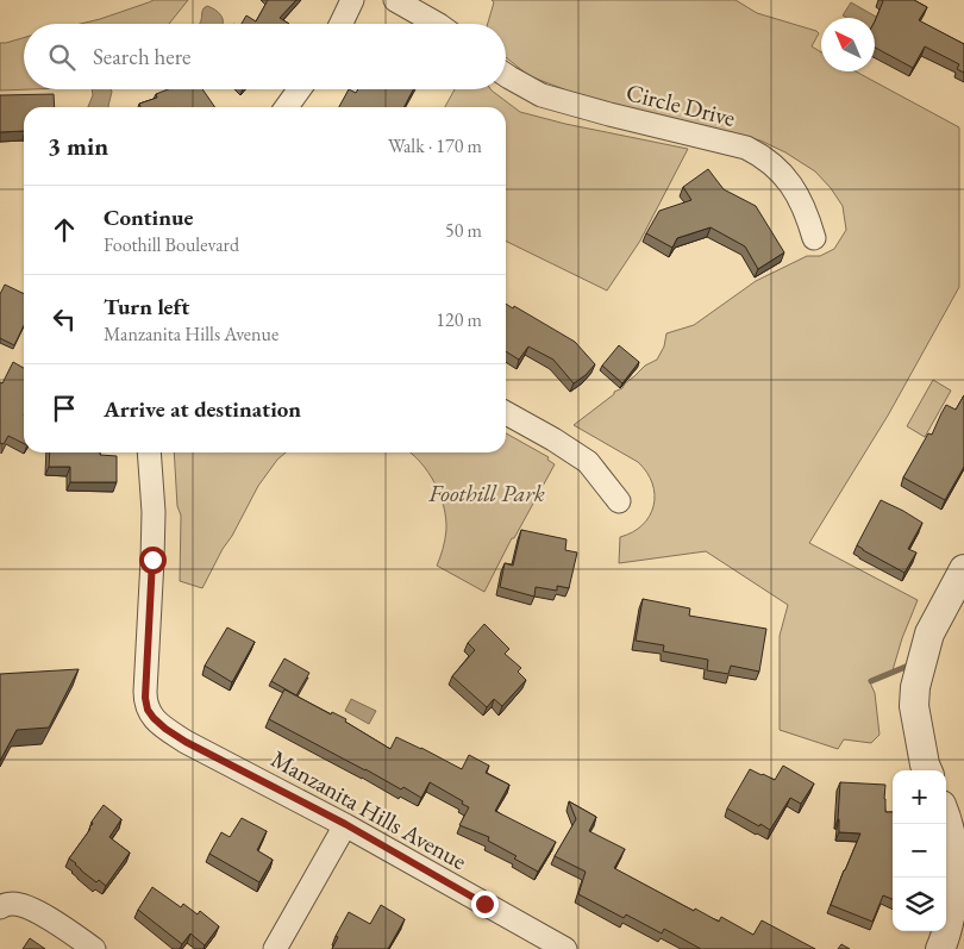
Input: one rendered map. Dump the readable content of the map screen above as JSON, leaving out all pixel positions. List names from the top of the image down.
{
  "streets": {
    "street": ["Circle Drive", "Manzanita Hills Avenue"]
  },
  "parks": ["Foothill Park"],
  "north": "top left",
  "page": {
    "search": "Search here",
    "heading": ["3 min", "Walk · 170 m"],
    "list": [
      ["Continue", "Foothill Boulevard", "50 m"],
      ["Turn left", "Manzanita Hills Avenue", "120 m"],
      "Arrive at destination"
    ],
    "map_buttons": ["+", "−"]
  }
}
